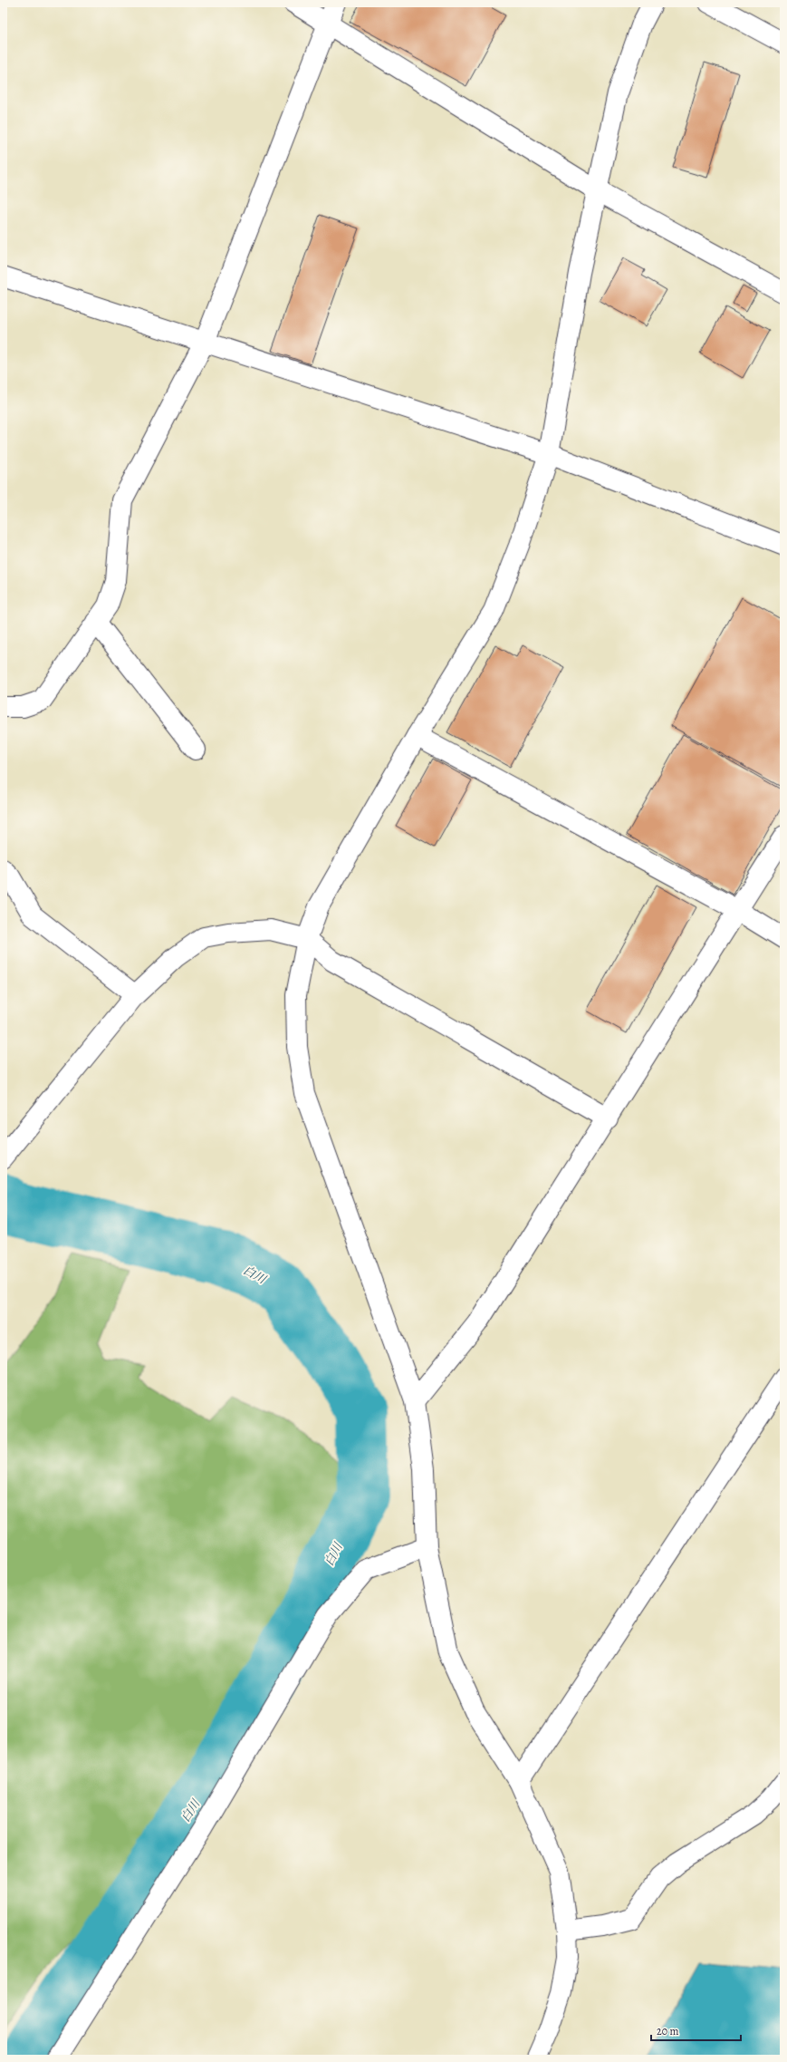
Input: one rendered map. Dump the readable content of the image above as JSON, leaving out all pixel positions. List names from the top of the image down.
{
  "water": ["白川"],
  "scale_bar": "20 m"
}
